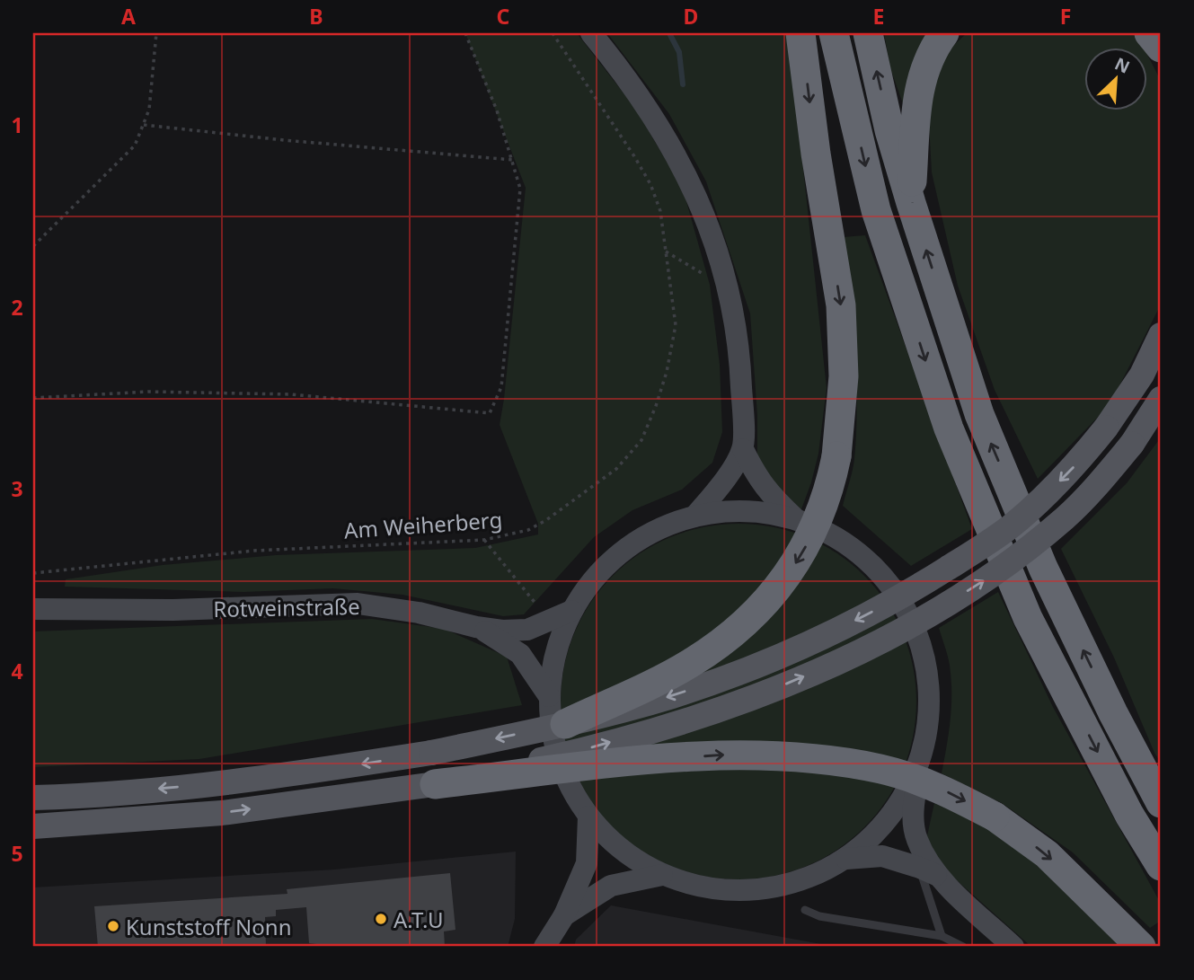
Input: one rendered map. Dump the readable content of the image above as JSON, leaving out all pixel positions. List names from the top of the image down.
{
  "streets": {
    "main road": ["Rotweinstraße"],
    "path": ["Am Weiherberg"]
  },
  "places": ["A.T.U", "Kunststoff Nonn"],
  "north": "top right",
  "grid": {
    "columns": [
      "A",
      "B",
      "C",
      "D",
      "E",
      "F"
    ],
    "rows": [
      "1",
      "2",
      "3",
      "4",
      "5"
    ]
  }
}
